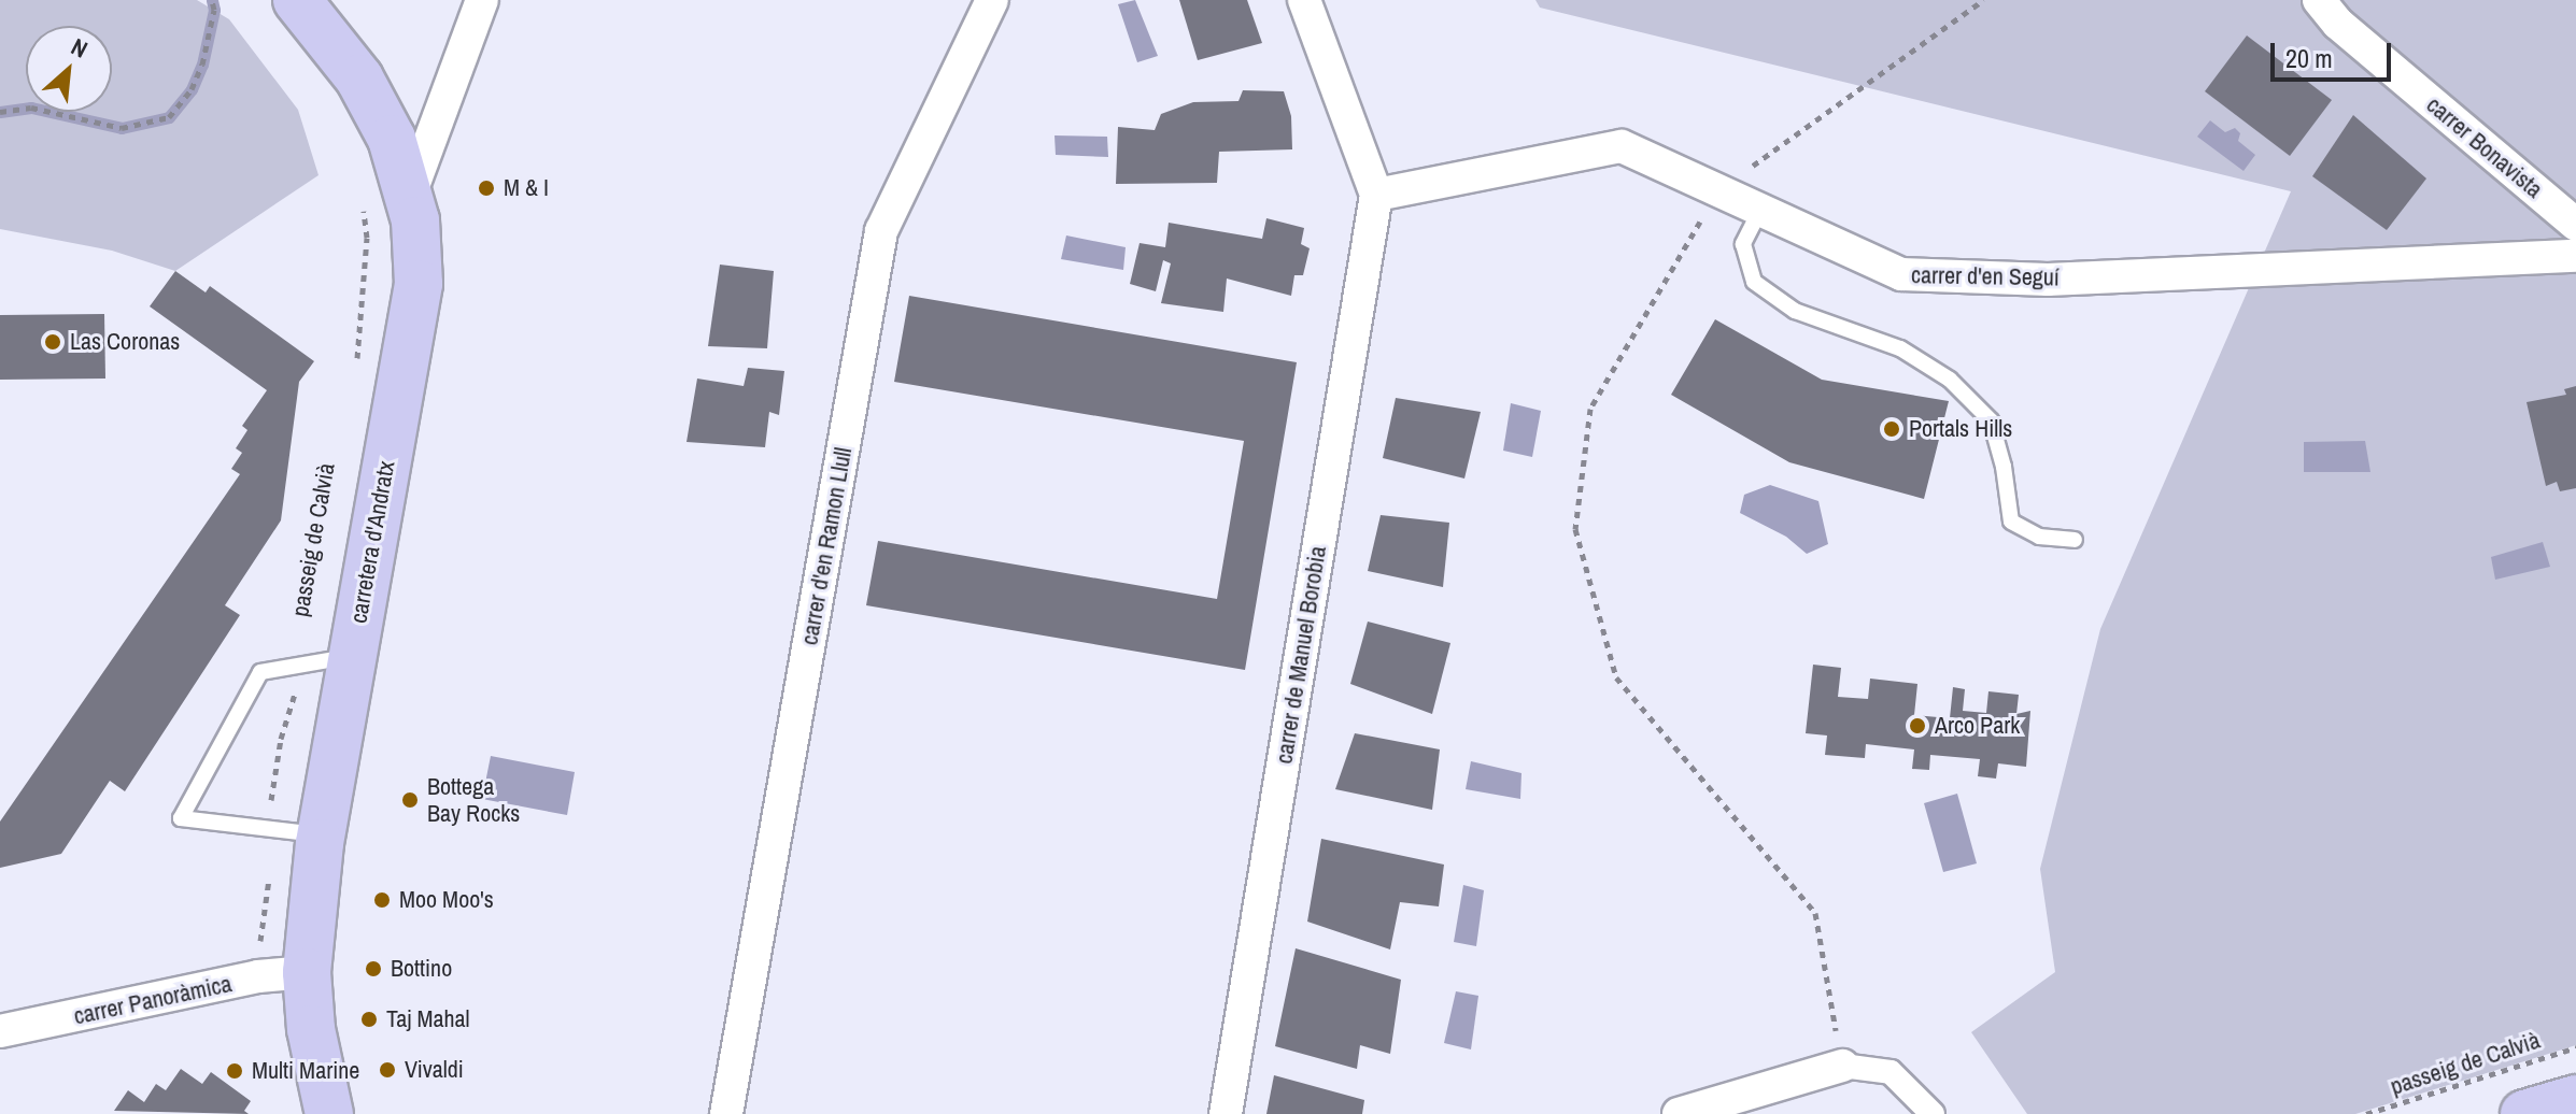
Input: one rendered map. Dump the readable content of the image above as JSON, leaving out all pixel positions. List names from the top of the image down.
{
  "streets": {
    "main road": ["carretera d'Andratx"],
    "street": [
      "carrer Bonavista",
      "carrer d'en Seguí",
      "carrer d'en Ramon Llull",
      "carrer de Manuel Borobia",
      "carrer Panoràmica"
    ],
    "path": ["passeig de Calvià"]
  },
  "crossings": [
    ["carrer d'en Seguí", "carrer de Manuel Borobia"],
    ["carretera d'Andratx", "carrer Panoràmica"]
  ],
  "places": [
    "M & I",
    "Las Coronas",
    "Portals Hills",
    "Arco Park",
    "Bottega Bay Rocks",
    "Moo Moo's",
    "Bottino",
    "Taj Mahal",
    "Vivaldi",
    "Multi Marine"
  ],
  "scale_bar": "20 m",
  "north": "top right"
}
